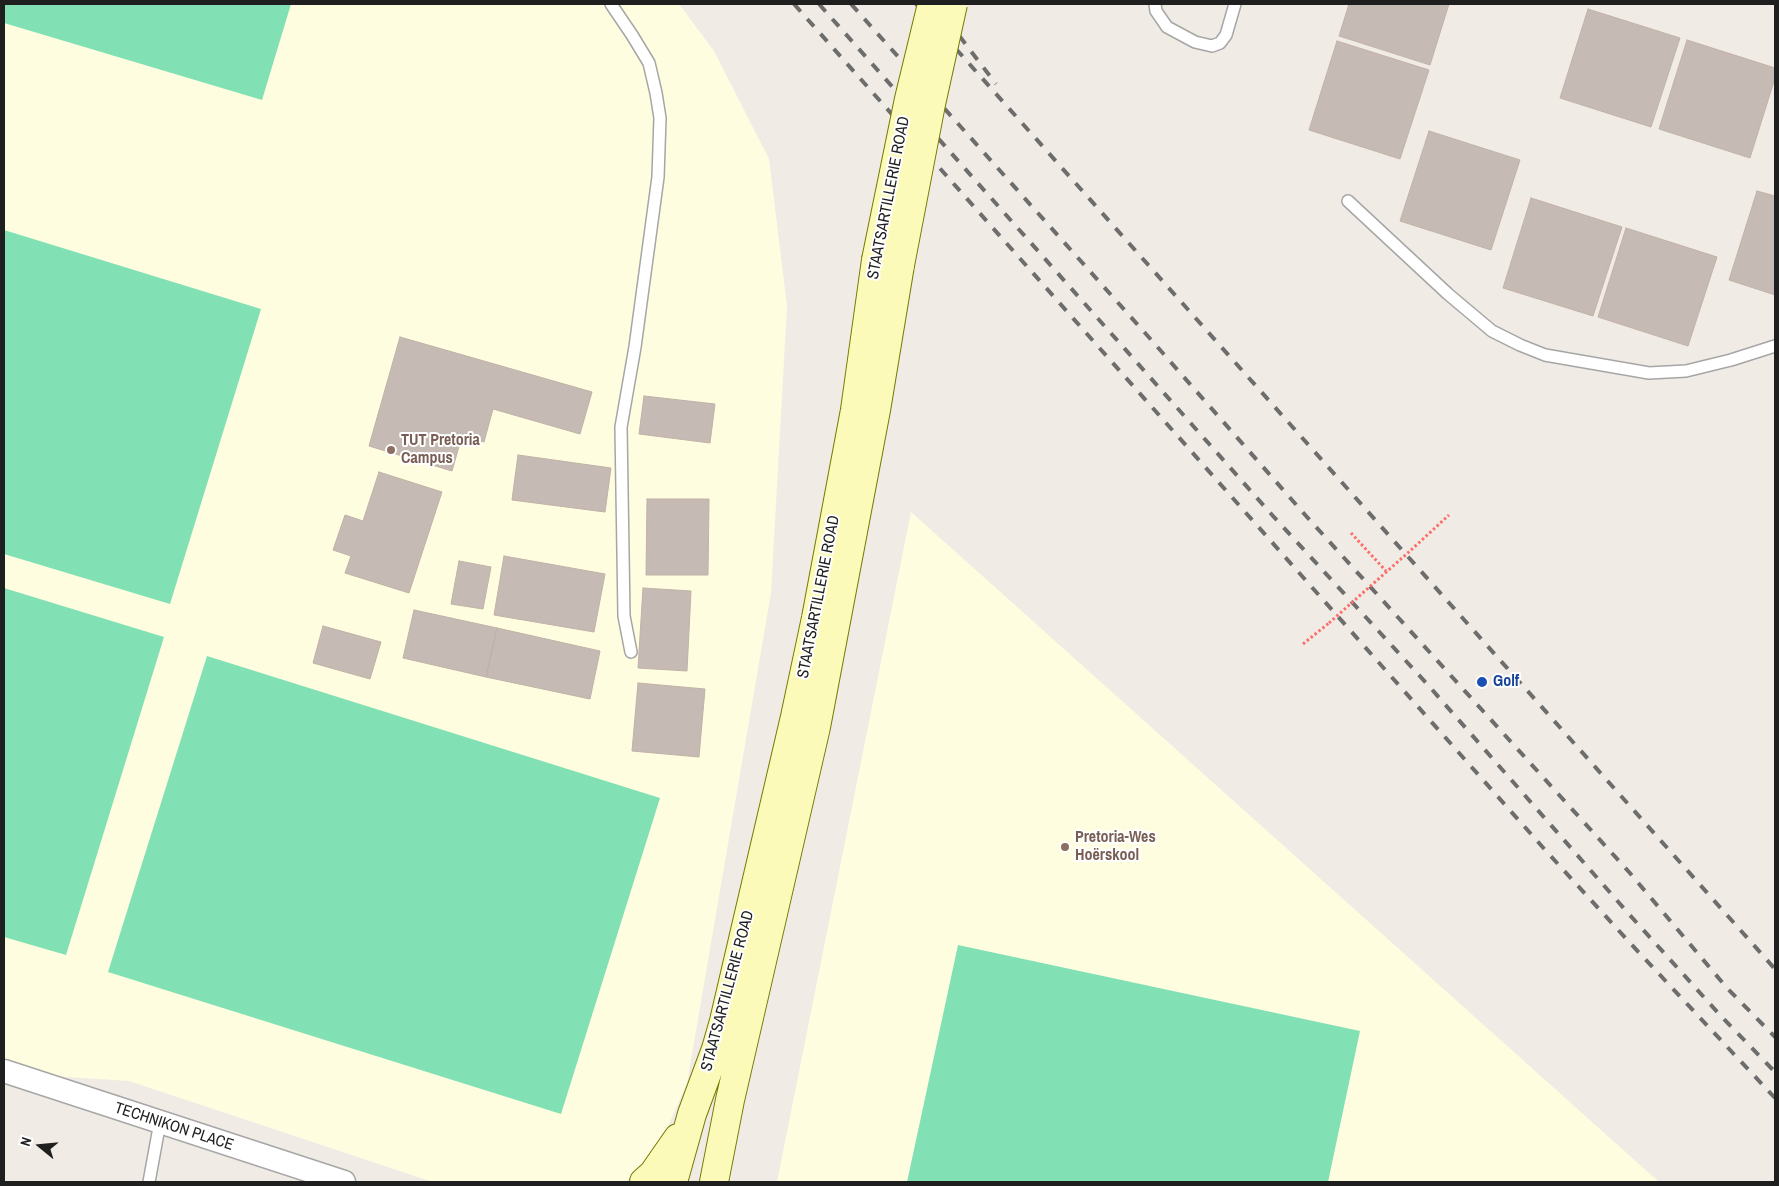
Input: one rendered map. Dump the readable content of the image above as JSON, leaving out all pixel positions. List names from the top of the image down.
{
  "streets": {
    "street": ["STAATSARTILLERIE ROAD", "TECHNIKON PLACE"]
  },
  "places": ["TUT Pretoria Campus", "Golf", "Pretoria-Wes Hoërskool"],
  "north": "left"
}
